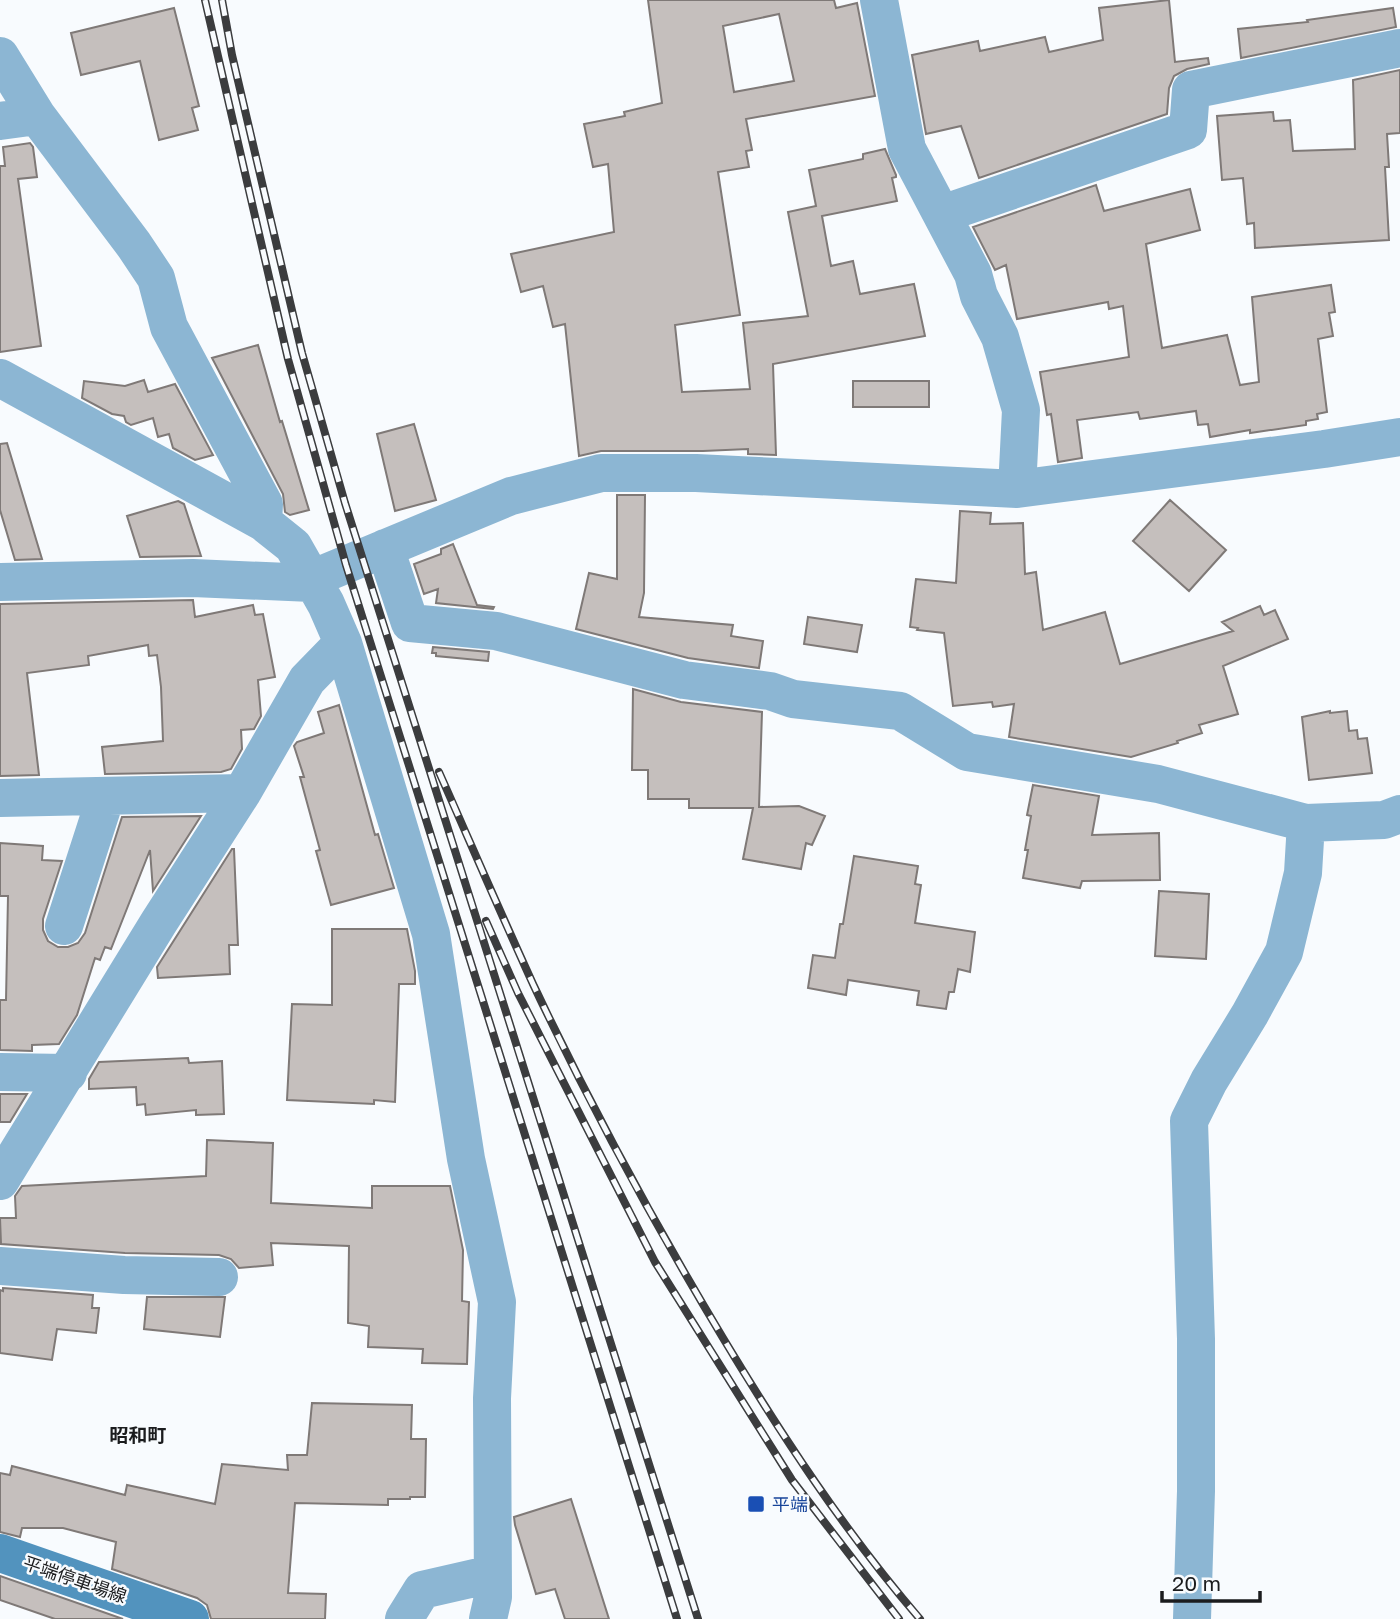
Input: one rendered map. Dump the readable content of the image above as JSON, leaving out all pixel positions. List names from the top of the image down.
{
  "streets": {
    "main road": ["平端停車場線"]
  },
  "districts": ["昭和町"],
  "places": {
    "transit": ["平端"]
  },
  "scale_bar": "20 m"
}
